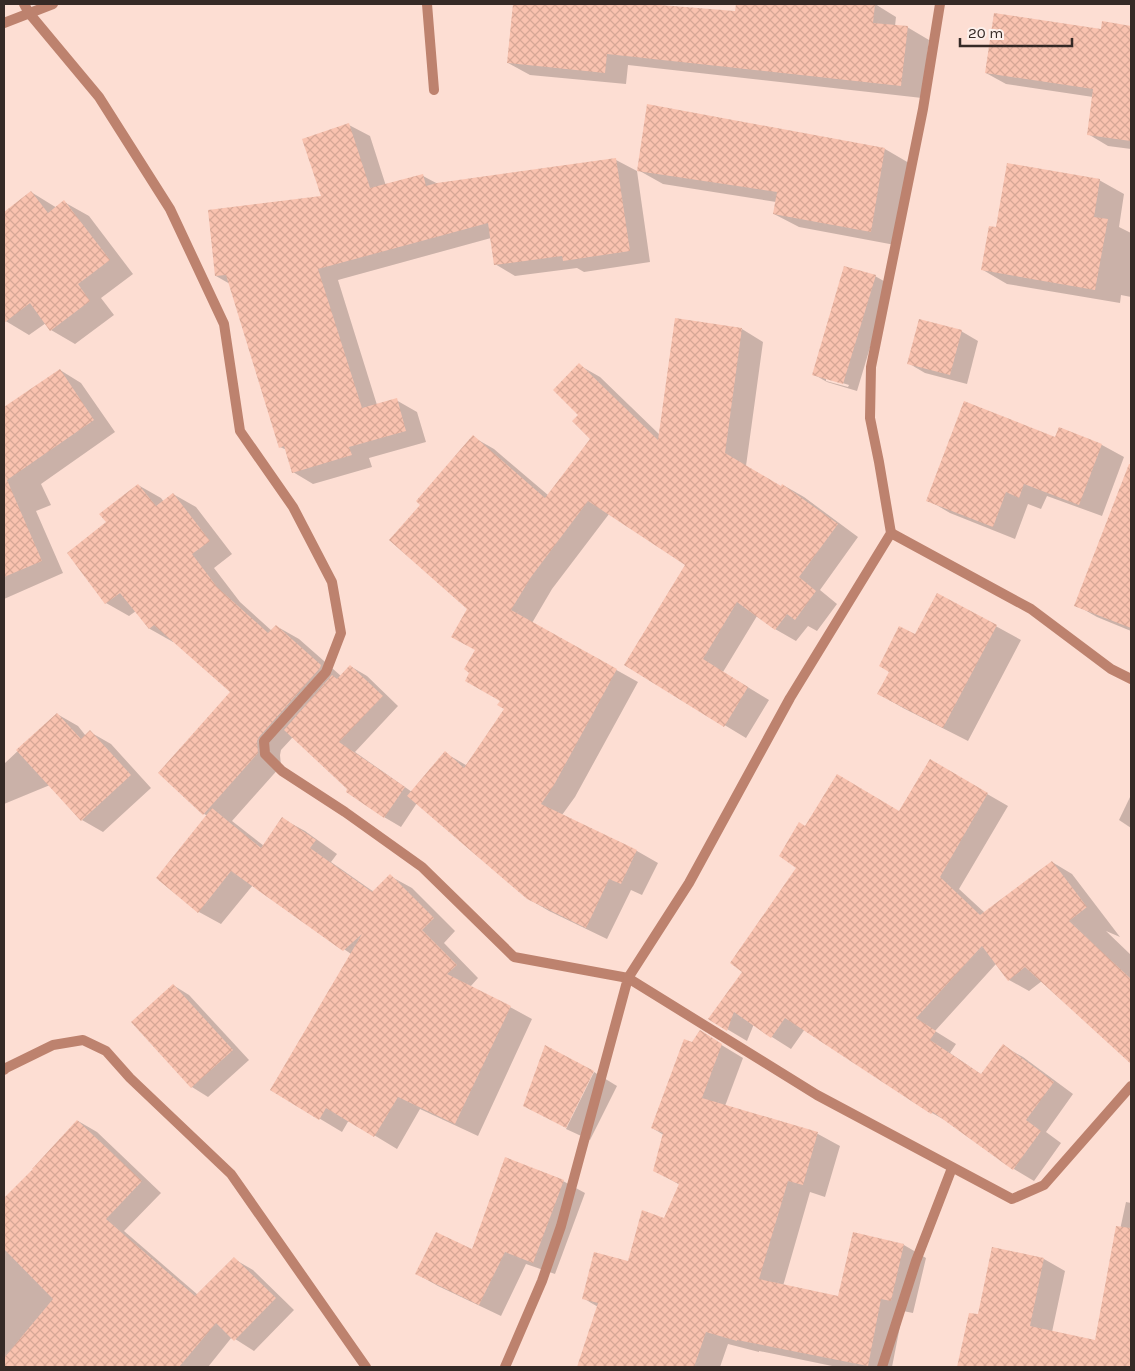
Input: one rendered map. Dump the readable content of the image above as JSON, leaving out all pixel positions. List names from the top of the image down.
{
  "scale_bar": "20 m"
}
